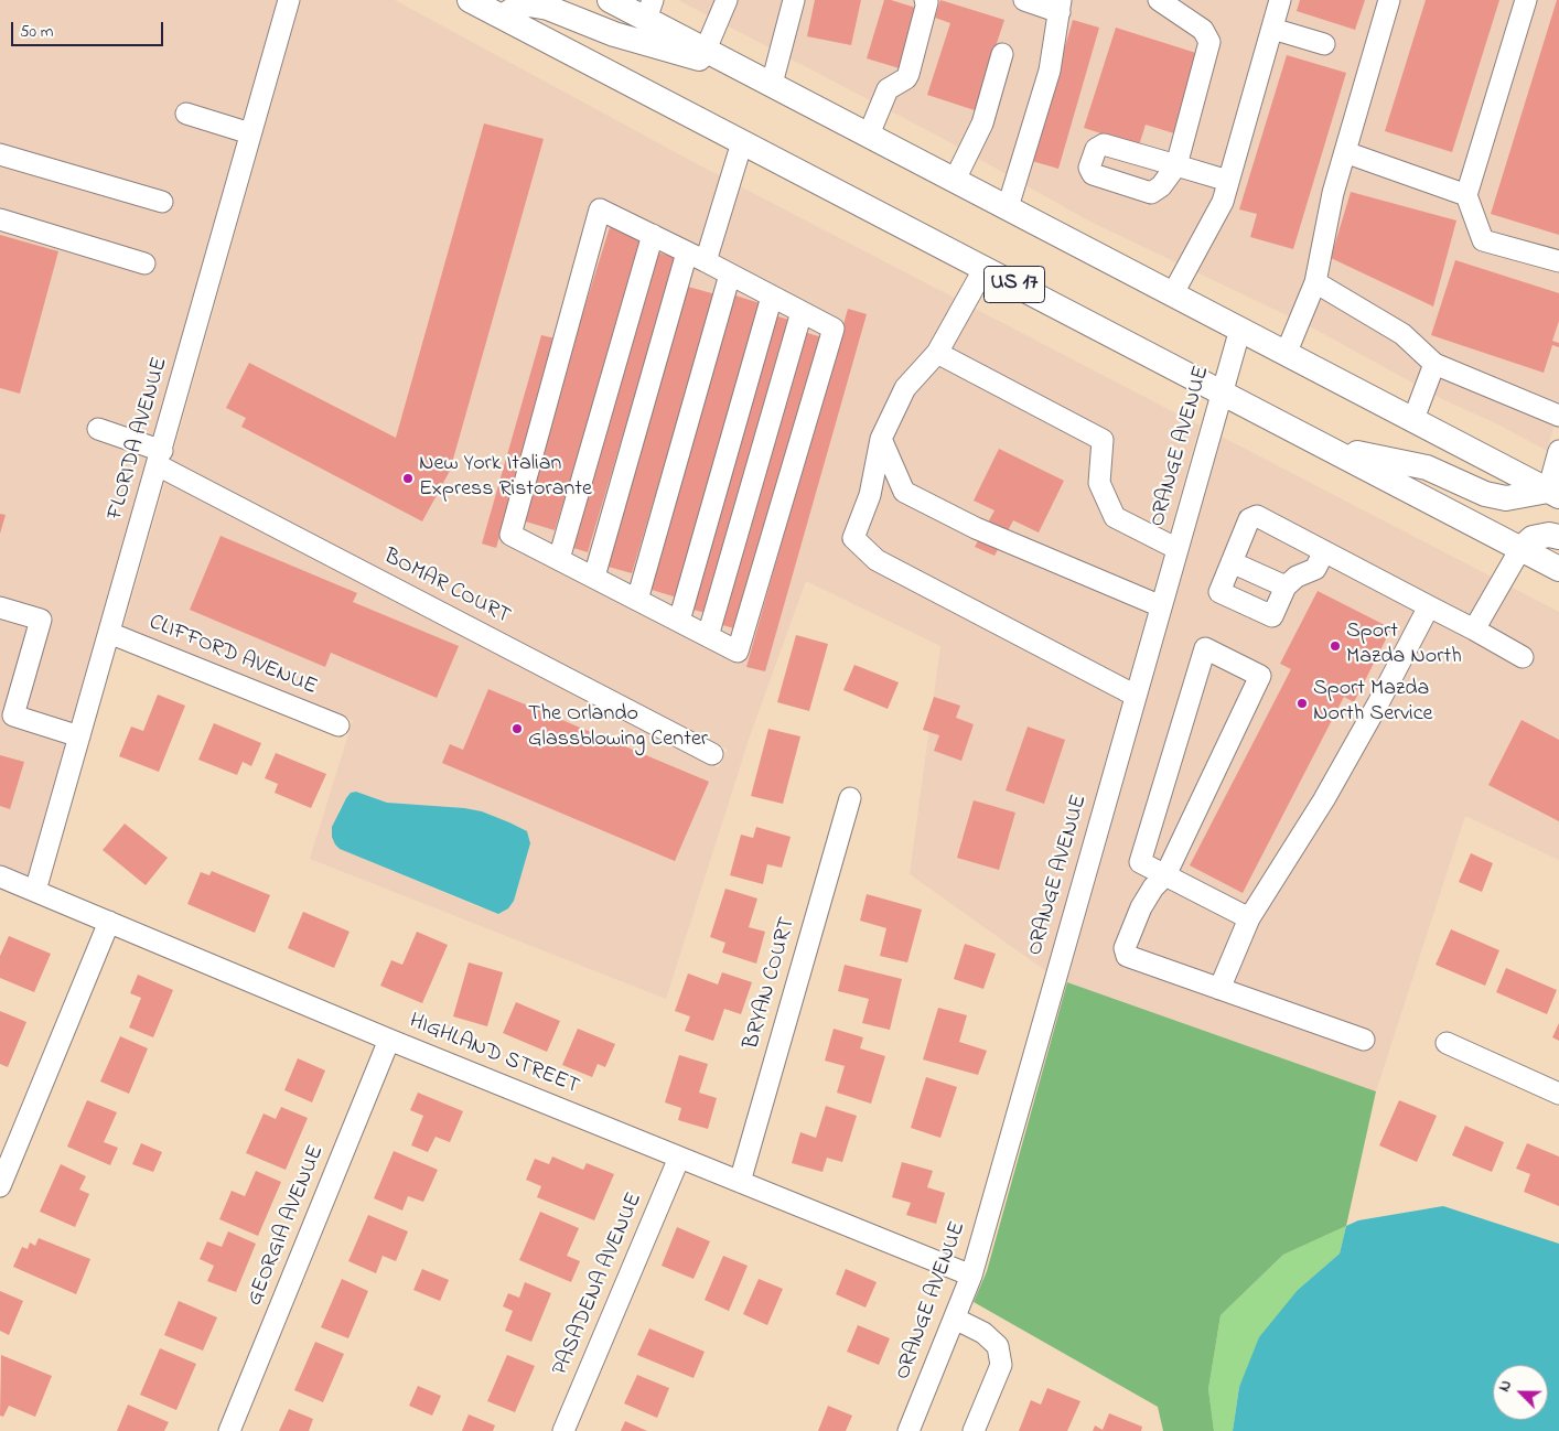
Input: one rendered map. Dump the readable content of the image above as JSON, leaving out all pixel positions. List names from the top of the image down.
{
  "streets": {
    "main road": ["US 17"],
    "street": [
      "FLORIDA AVENUE",
      "ORANGE AVENUE",
      "BOMAR COURT",
      "CLIFFORD AVENUE",
      "BRYAN COURT",
      "HIGHLAND STREET",
      "GEORGIA AVENUE",
      "PASADENA AVENUE"
    ]
  },
  "crossings": [
    ["US 17", "ORANGE AVENUE"],
    ["FLORIDA AVENUE", "BOMAR COURT"],
    ["FLORIDA AVENUE", "CLIFFORD AVENUE"],
    ["FLORIDA AVENUE", "HIGHLAND STREET"],
    ["ORANGE AVENUE", "HIGHLAND STREET"],
    ["BRYAN COURT", "HIGHLAND STREET"],
    ["HIGHLAND STREET", "GEORGIA AVENUE"],
    ["HIGHLAND STREET", "PASADENA AVENUE"]
  ],
  "places": [
    "New York Italian Express Ristorante",
    "Sport Mazda North",
    "Sport Mazda North Service",
    "The Orlando Glassblowing Center"
  ],
  "scale_bar": "50 m",
  "north": "top left"
}
